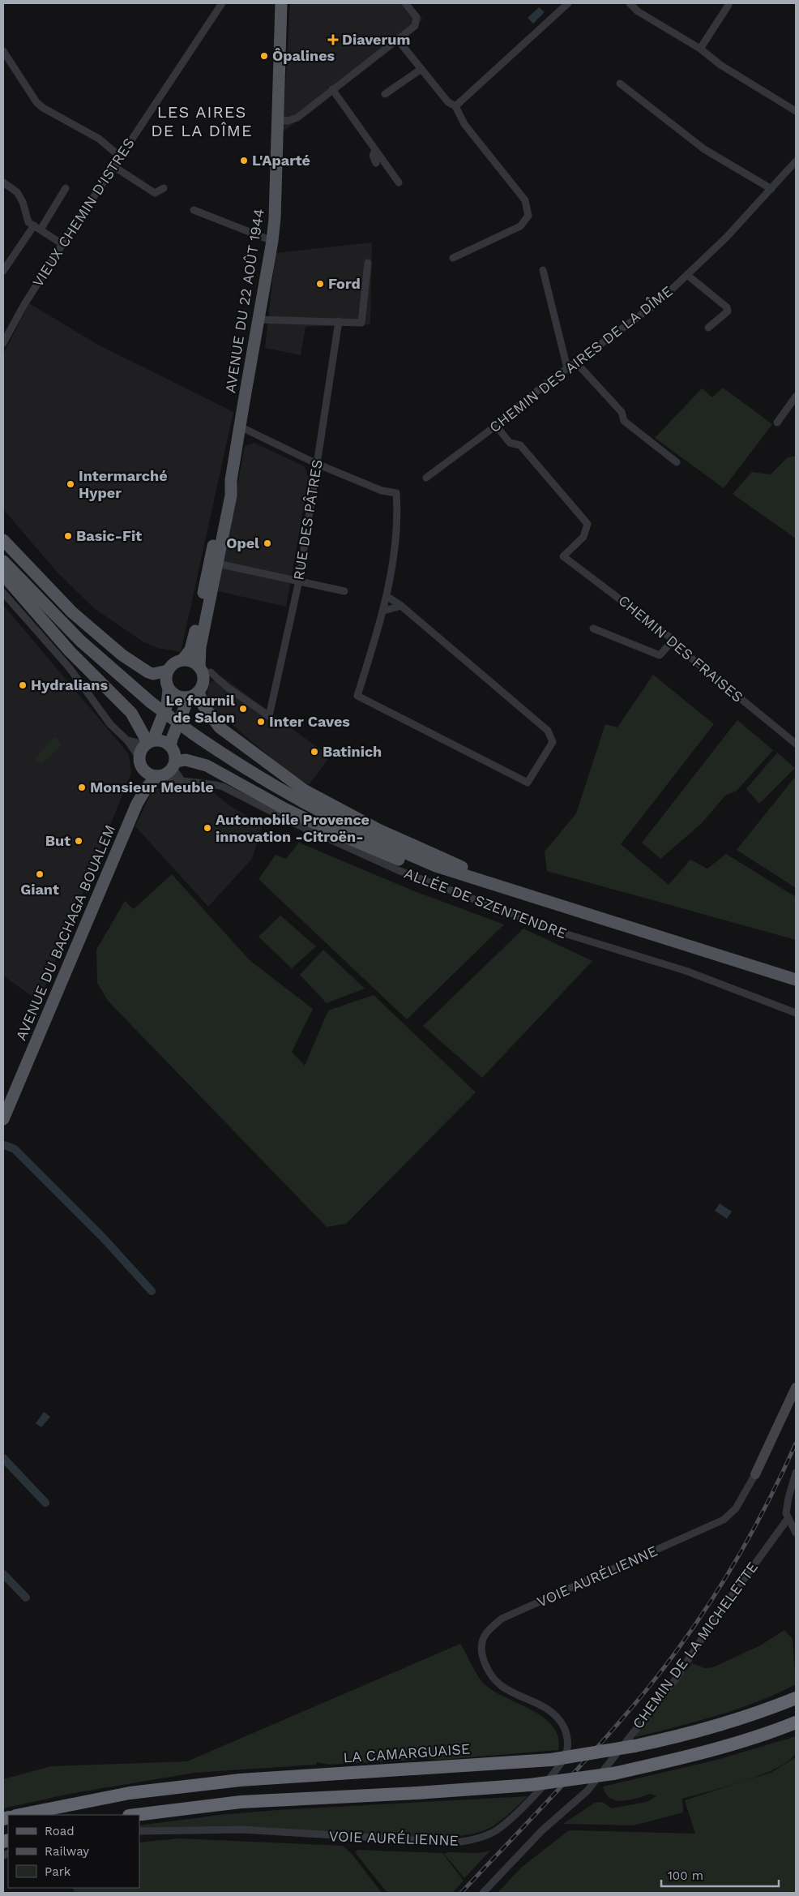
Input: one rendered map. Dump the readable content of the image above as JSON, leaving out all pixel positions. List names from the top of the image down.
{
  "streets": {
    "highway": ["LA CAMARGUAISE"],
    "main road": ["AVENUE DU 22 AOÛT 1944", "AVENUE DU BACHAGA BOUALEM"],
    "street": [
      "VIEUX CHEMIN D'ISTRES",
      "CHEMIN DES AIRES DE LA DÎME",
      "RUE DES PÂTRES",
      "CHEMIN DES FRAISES",
      "ALLÉE DE SZENTENDRE",
      "VOIE AURÉLIENNE",
      "CHEMIN DE LA MICHELETTE"
    ]
  },
  "crossings": [
    ["AVENUE DU 22 AOÛT 1944", "RUE DES PÂTRES"],
    ["CHEMIN DES AIRES DE LA DÎME", "CHEMIN DES FRAISES"]
  ],
  "districts": ["LES AIRES DE LA DÎME"],
  "places": {
    "health": ["Diaverum"],
    "other": [
      "Ôpalines",
      "L'Aparté",
      "Ford",
      "Intermarché Hyper",
      "Basic-Fit",
      "Opel",
      "Hydralians",
      "Le fournil de Salon",
      "Inter Caves",
      "Batinich",
      "Monsieur Meuble",
      "Automobile Provence innovation -Citroën-",
      "But",
      "Giant"
    ]
  },
  "legend": ["Road", "Railway", "Park"],
  "scale_bar": "100 m"
}
